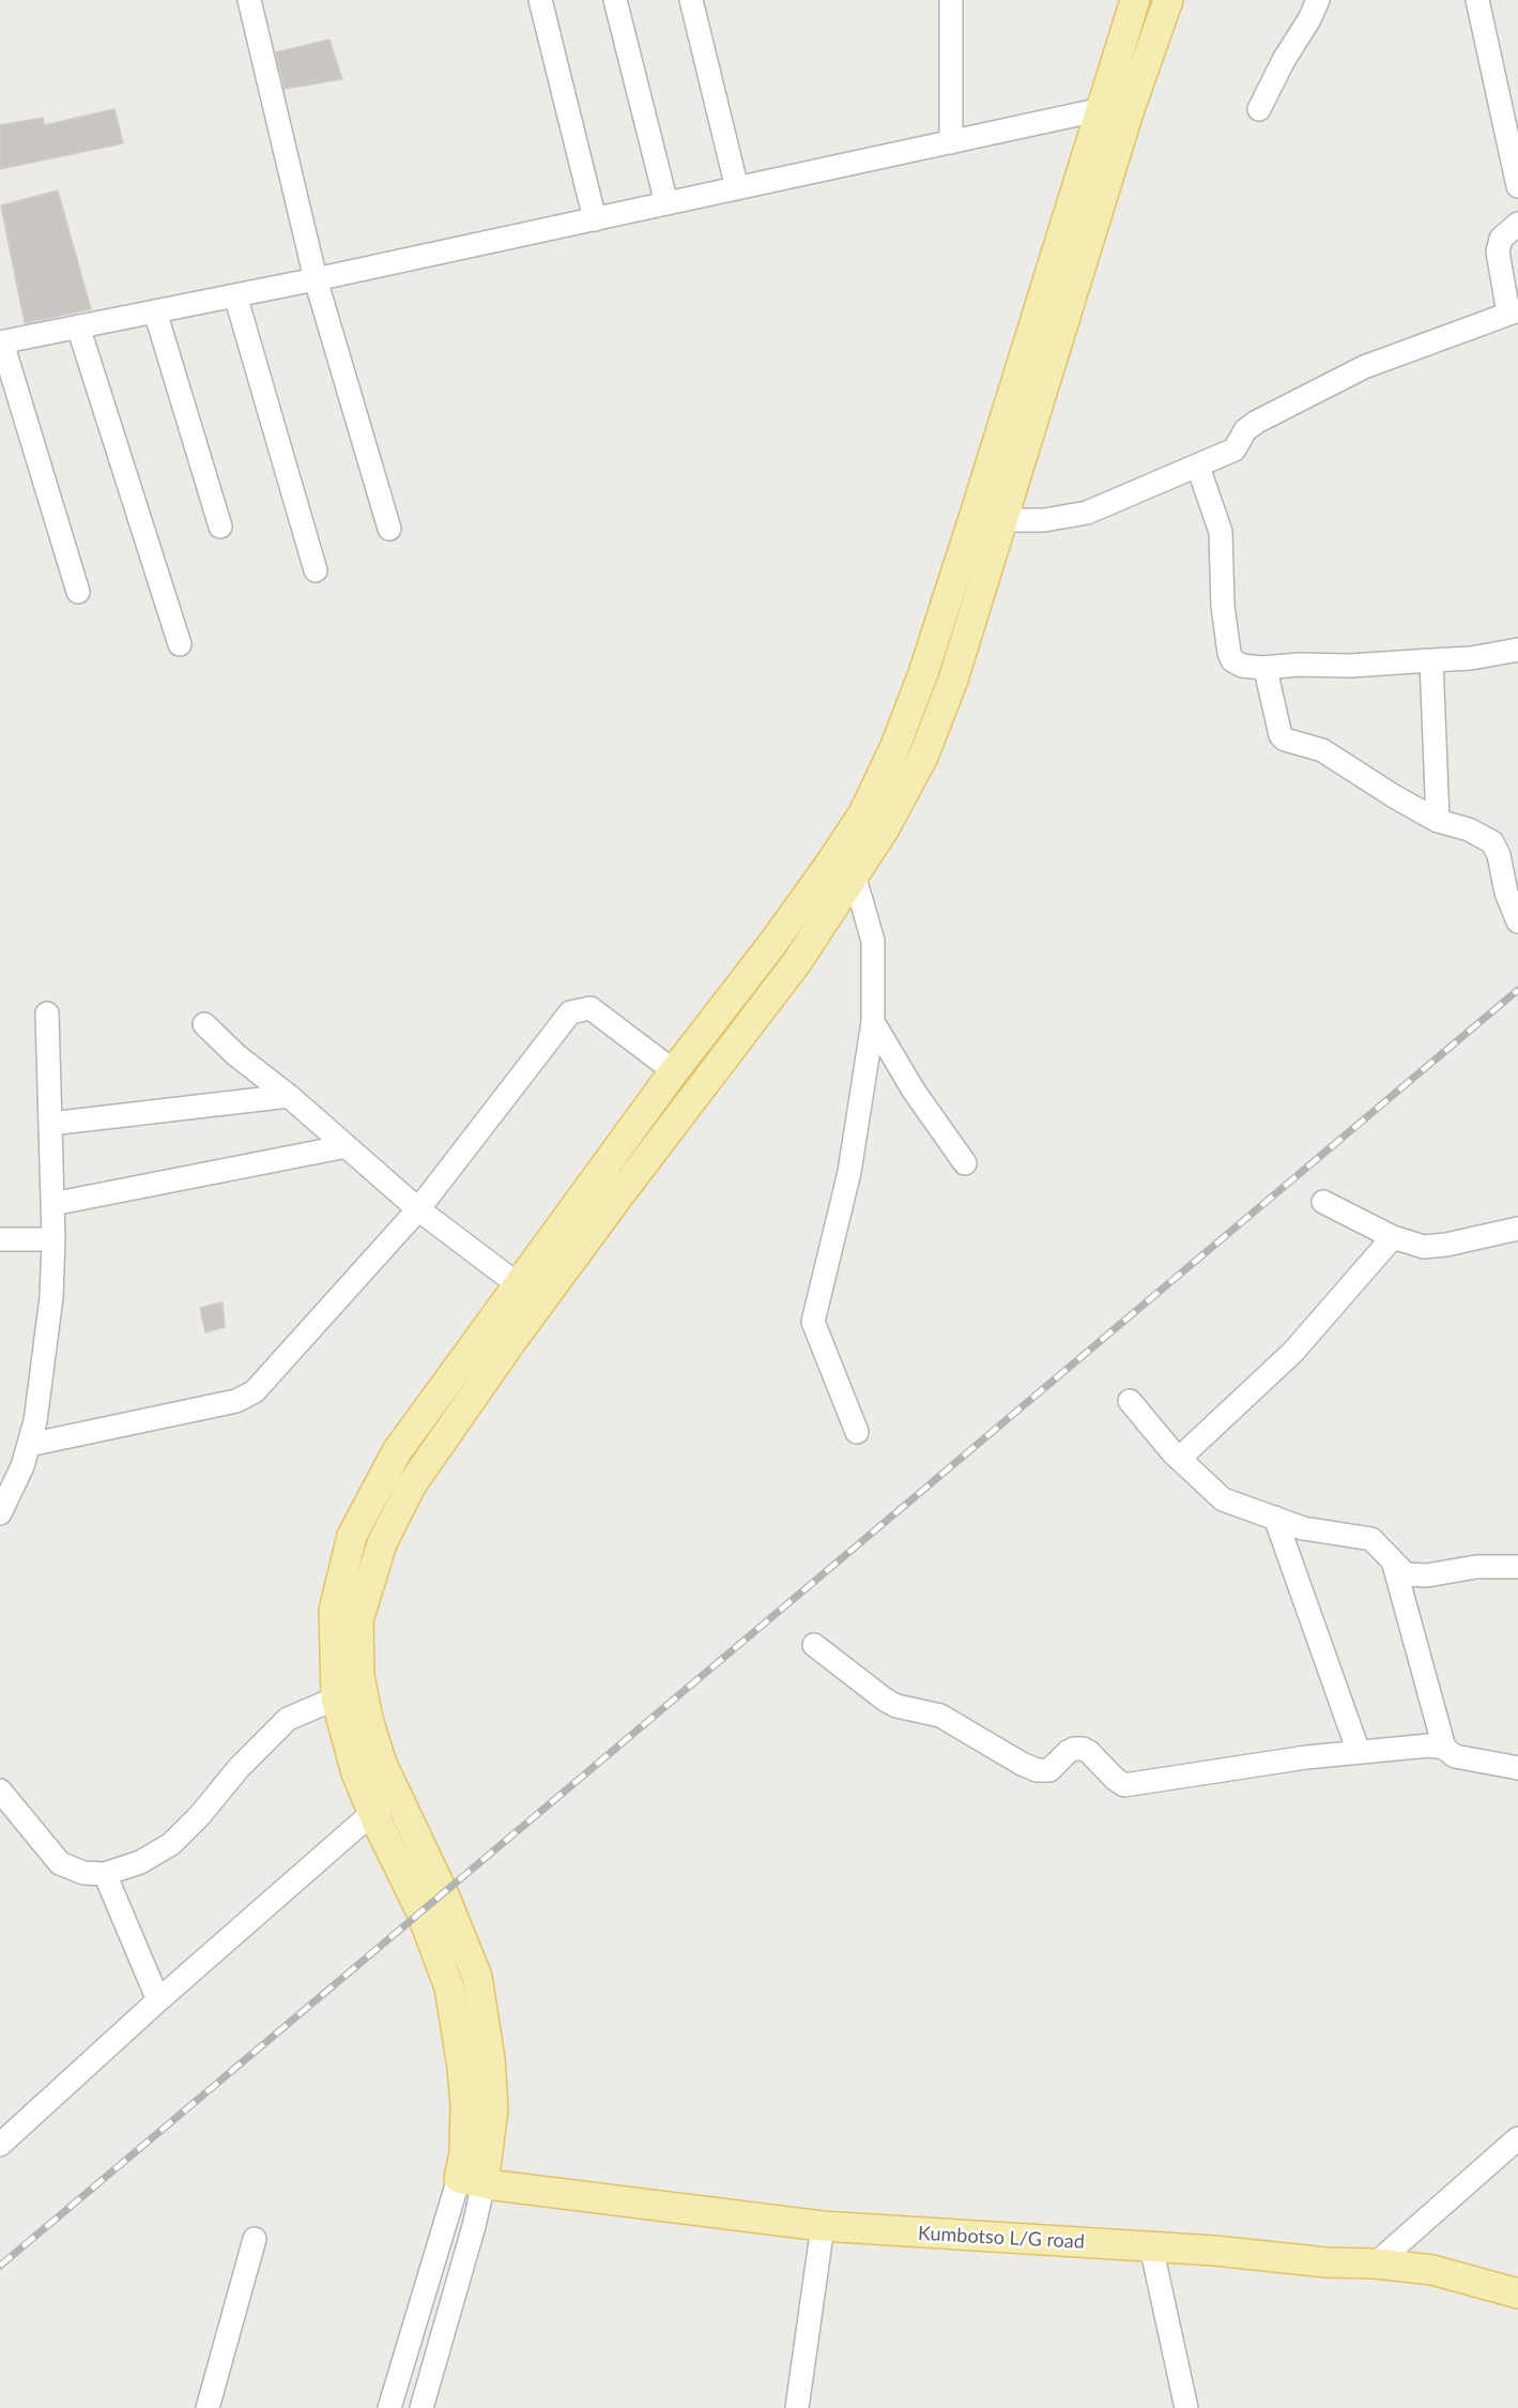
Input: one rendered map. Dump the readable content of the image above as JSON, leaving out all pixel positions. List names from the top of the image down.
{
  "streets": {
    "main road": ["Kumbotso L/G road"]
  }
}
